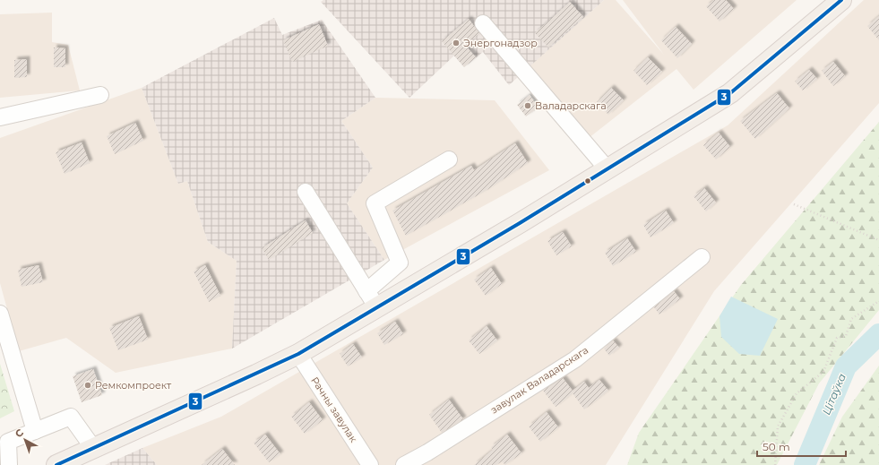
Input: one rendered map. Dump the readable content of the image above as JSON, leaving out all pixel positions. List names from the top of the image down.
{
  "streets": {
    "street": ["завулак Валадарскага", "Рачны завулак"]
  },
  "water": ["Цітаўка"],
  "places": ["Энергонадзор", "Валадарскага", "Ремкомпроект"],
  "lines": ["transit line 3"],
  "scale_bar": "50 m",
  "north": "top left"
}
